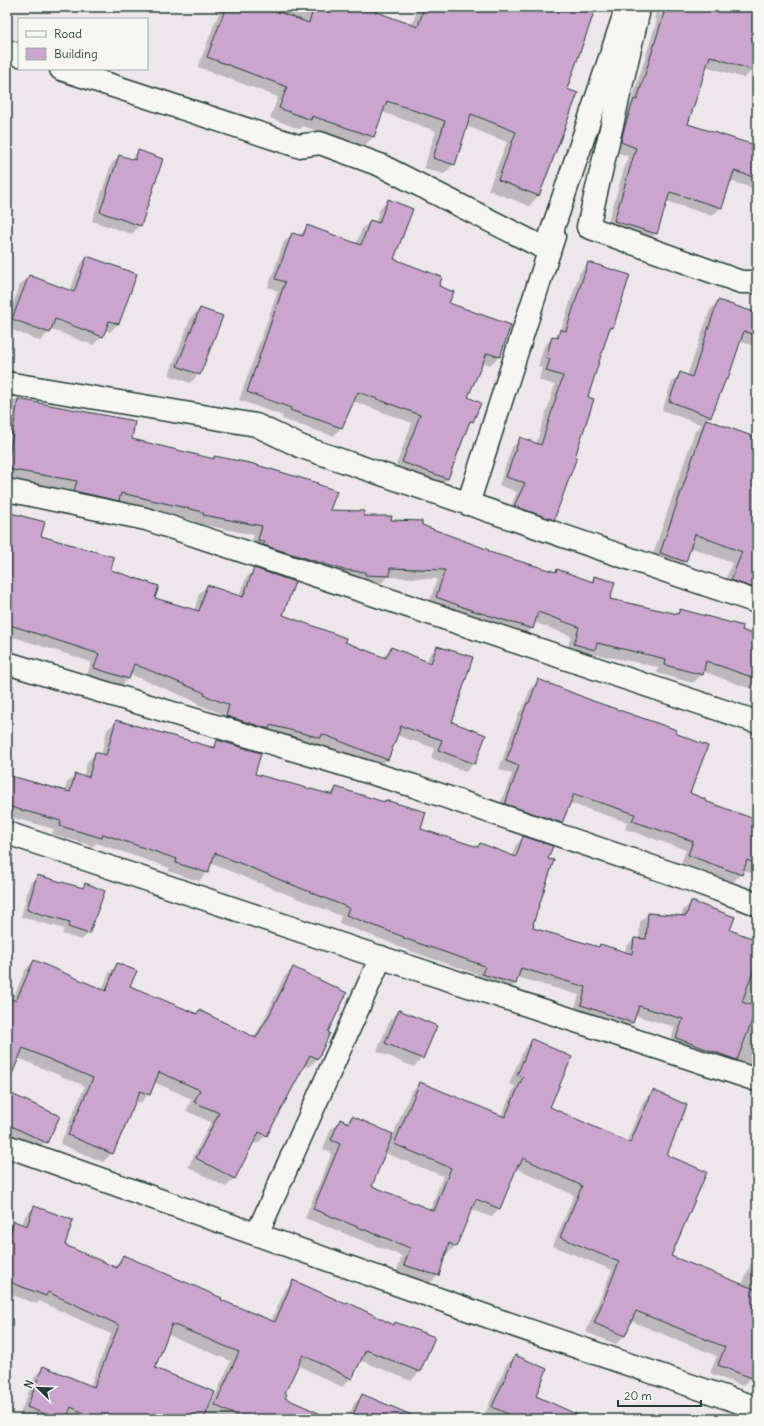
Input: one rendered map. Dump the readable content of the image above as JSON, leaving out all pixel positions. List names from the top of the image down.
{
  "legend": ["Road", "Building"],
  "scale_bar": "20 m",
  "north": "top left"
}
